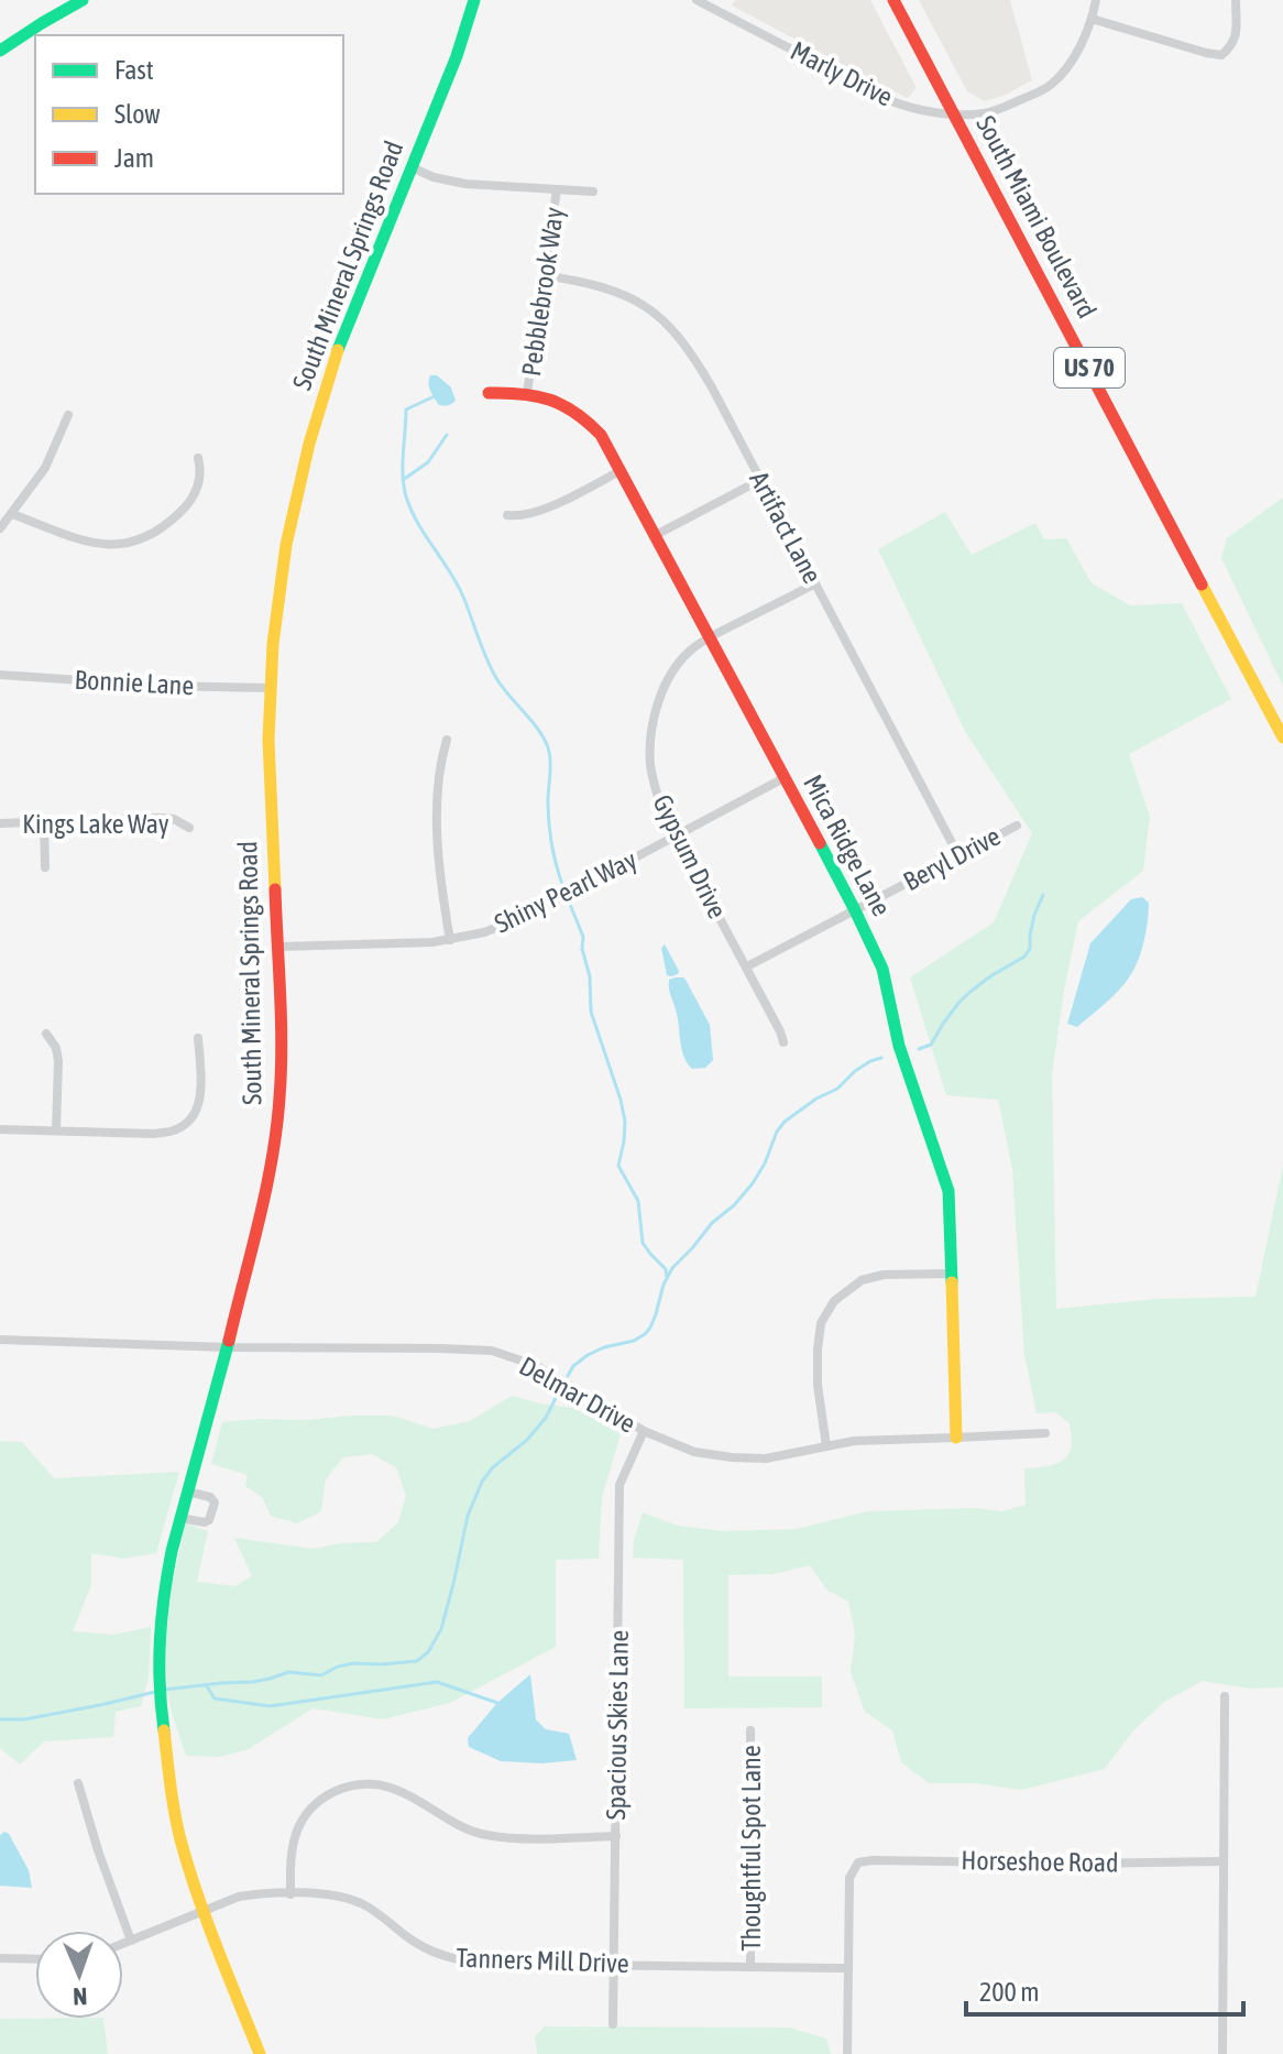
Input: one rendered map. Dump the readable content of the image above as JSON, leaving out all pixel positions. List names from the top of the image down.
{
  "streets": {
    "main road": [
      "South Miami Boulevard",
      "South Mineral Springs Road",
      "US 70",
      "Mica Ridge Lane"
    ],
    "street": [
      "Marly Drive",
      "Pebblebrook Way",
      "Artifact Lane",
      "Bonnie Lane",
      "Kings Lake Way",
      "Gypsum Drive",
      "Beryl Drive",
      "Shiny Pearl Way",
      "Delmar Drive",
      "Spacious Skies Lane",
      "Thoughtful Spot Lane",
      "Horseshoe Road",
      "Tanners Mill Drive"
    ]
  },
  "crossings": [
    ["Marly Drive", "South Miami Boulevard"],
    ["South Mineral Springs Road", "Bonnie Lane"],
    ["South Mineral Springs Road", "Shiny Pearl Way"],
    ["South Mineral Springs Road", "Delmar Drive"],
    ["South Mineral Springs Road", "Tanners Mill Drive"],
    ["Pebblebrook Way", "Artifact Lane"],
    ["Pebblebrook Way", "Mica Ridge Lane"],
    ["Artifact Lane", "Gypsum Drive"],
    ["Artifact Lane", "Beryl Drive"],
    ["Mica Ridge Lane", "Gypsum Drive"],
    ["Mica Ridge Lane", "Beryl Drive"],
    ["Mica Ridge Lane", "Shiny Pearl Way"],
    ["Mica Ridge Lane", "Delmar Drive"],
    ["Gypsum Drive", "Beryl Drive"],
    ["Gypsum Drive", "Shiny Pearl Way"],
    ["Delmar Drive", "Spacious Skies Lane"],
    ["Spacious Skies Lane", "Tanners Mill Drive"],
    ["Thoughtful Spot Lane", "Tanners Mill Drive"],
    ["Horseshoe Road", "Tanners Mill Drive"]
  ],
  "legend": ["Fast", "Slow", "Jam"],
  "scale_bar": "200 m",
  "north": "bottom"
}
